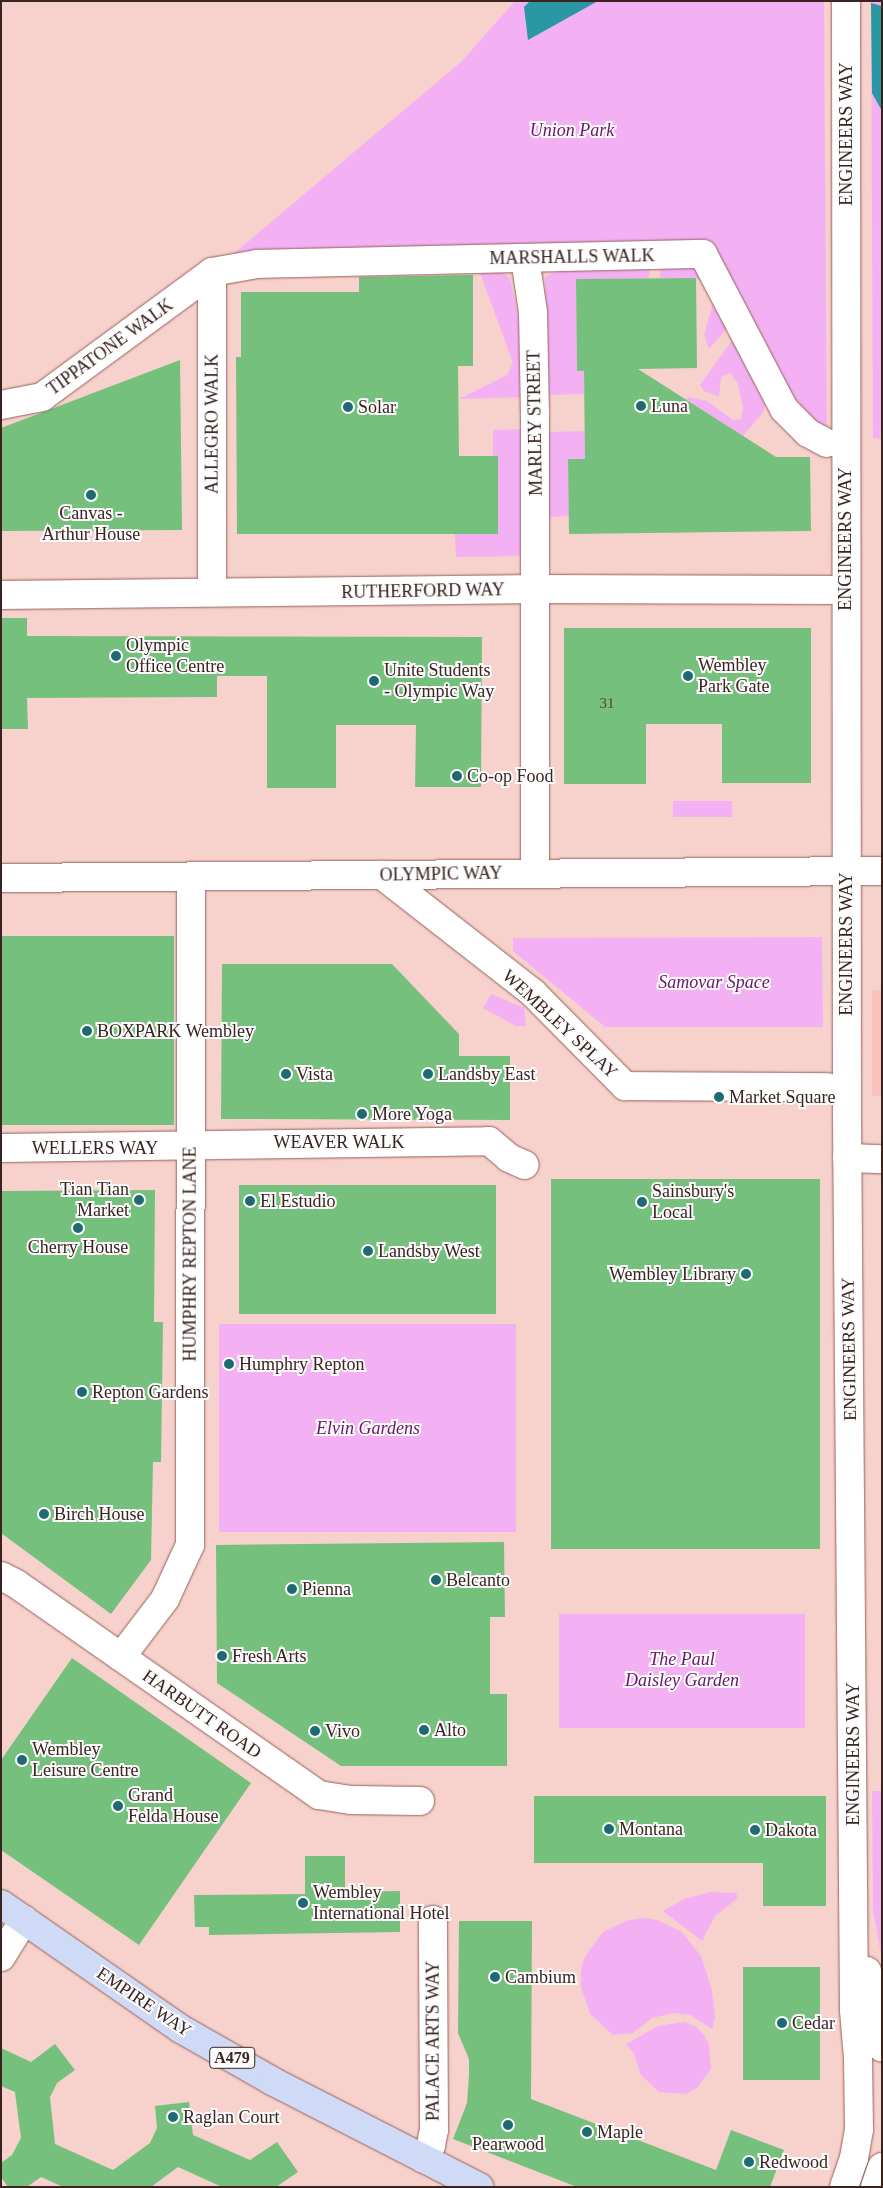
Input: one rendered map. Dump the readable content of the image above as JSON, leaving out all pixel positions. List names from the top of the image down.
{
  "streets": {
    "main road": ["EMPIRE WAY", "A479"],
    "street": [
      "ENGINEERS WAY",
      "MARSHALLS WALK",
      "TIPPATONE WALK",
      "MARLEY STREET",
      "ALLEGRO WALK",
      "RUTHERFORD WAY",
      "OLYMPIC WAY",
      "WEMBLEY SPLAY",
      "WEAVER WALK",
      "WELLERS WAY",
      "HUMPHRY REPTON LANE",
      "HARBUTT ROAD",
      "PALACE ARTS WAY"
    ]
  },
  "crossings": [
    ["ENGINEERS WAY", "RUTHERFORD WAY"],
    ["ENGINEERS WAY", "OLYMPIC WAY"],
    ["MARSHALLS WALK", "TIPPATONE WALK"],
    ["MARSHALLS WALK", "MARLEY STREET"],
    ["MARSHALLS WALK", "ALLEGRO WALK"],
    ["TIPPATONE WALK", "ALLEGRO WALK"],
    ["MARLEY STREET", "RUTHERFORD WAY"],
    ["MARLEY STREET", "OLYMPIC WAY"],
    ["OLYMPIC WAY", "WEMBLEY SPLAY"],
    ["OLYMPIC WAY", "HUMPHRY REPTON LANE"],
    ["WEAVER WALK", "WELLERS WAY"],
    ["WEAVER WALK", "HUMPHRY REPTON LANE"],
    ["WELLERS WAY", "HUMPHRY REPTON LANE"],
    ["HUMPHRY REPTON LANE", "HARBUTT ROAD"],
    ["EMPIRE WAY", "PALACE ARTS WAY"]
  ],
  "parks": [
    "Union Park",
    "Samovar Space",
    "Elvin Gardens",
    "The Paul Daisley Garden"
  ],
  "places": [
    "Luna",
    "Solar",
    "Canvas - Arthur House",
    "Olympic Office Centre",
    "Wembley Park Gate",
    "Unite Students - Olympic Way",
    "Co-op Food",
    "BOXPARK Wembley",
    "Vista",
    "Landsby East",
    "Market Square",
    "More Yoga",
    "Tian Tian Market",
    "El Estudio",
    "Sainsbury's Local",
    "Cherry House",
    "Landsby West",
    "Wembley Library",
    "Humphry Repton",
    "Repton Gardens",
    "Birch House",
    "Belcanto",
    "Pienna",
    "Fresh Arts",
    "Alto",
    "Vivo",
    "Wembley Leisure Centre",
    "Grand Felda House",
    "Montana",
    "Dakota",
    "Wembley International Hotel",
    "Cambium",
    "Cedar",
    "Raglan Court",
    "Pearwood",
    "Maple",
    "Redwood"
  ],
  "house_numbers": ["31"]
}
